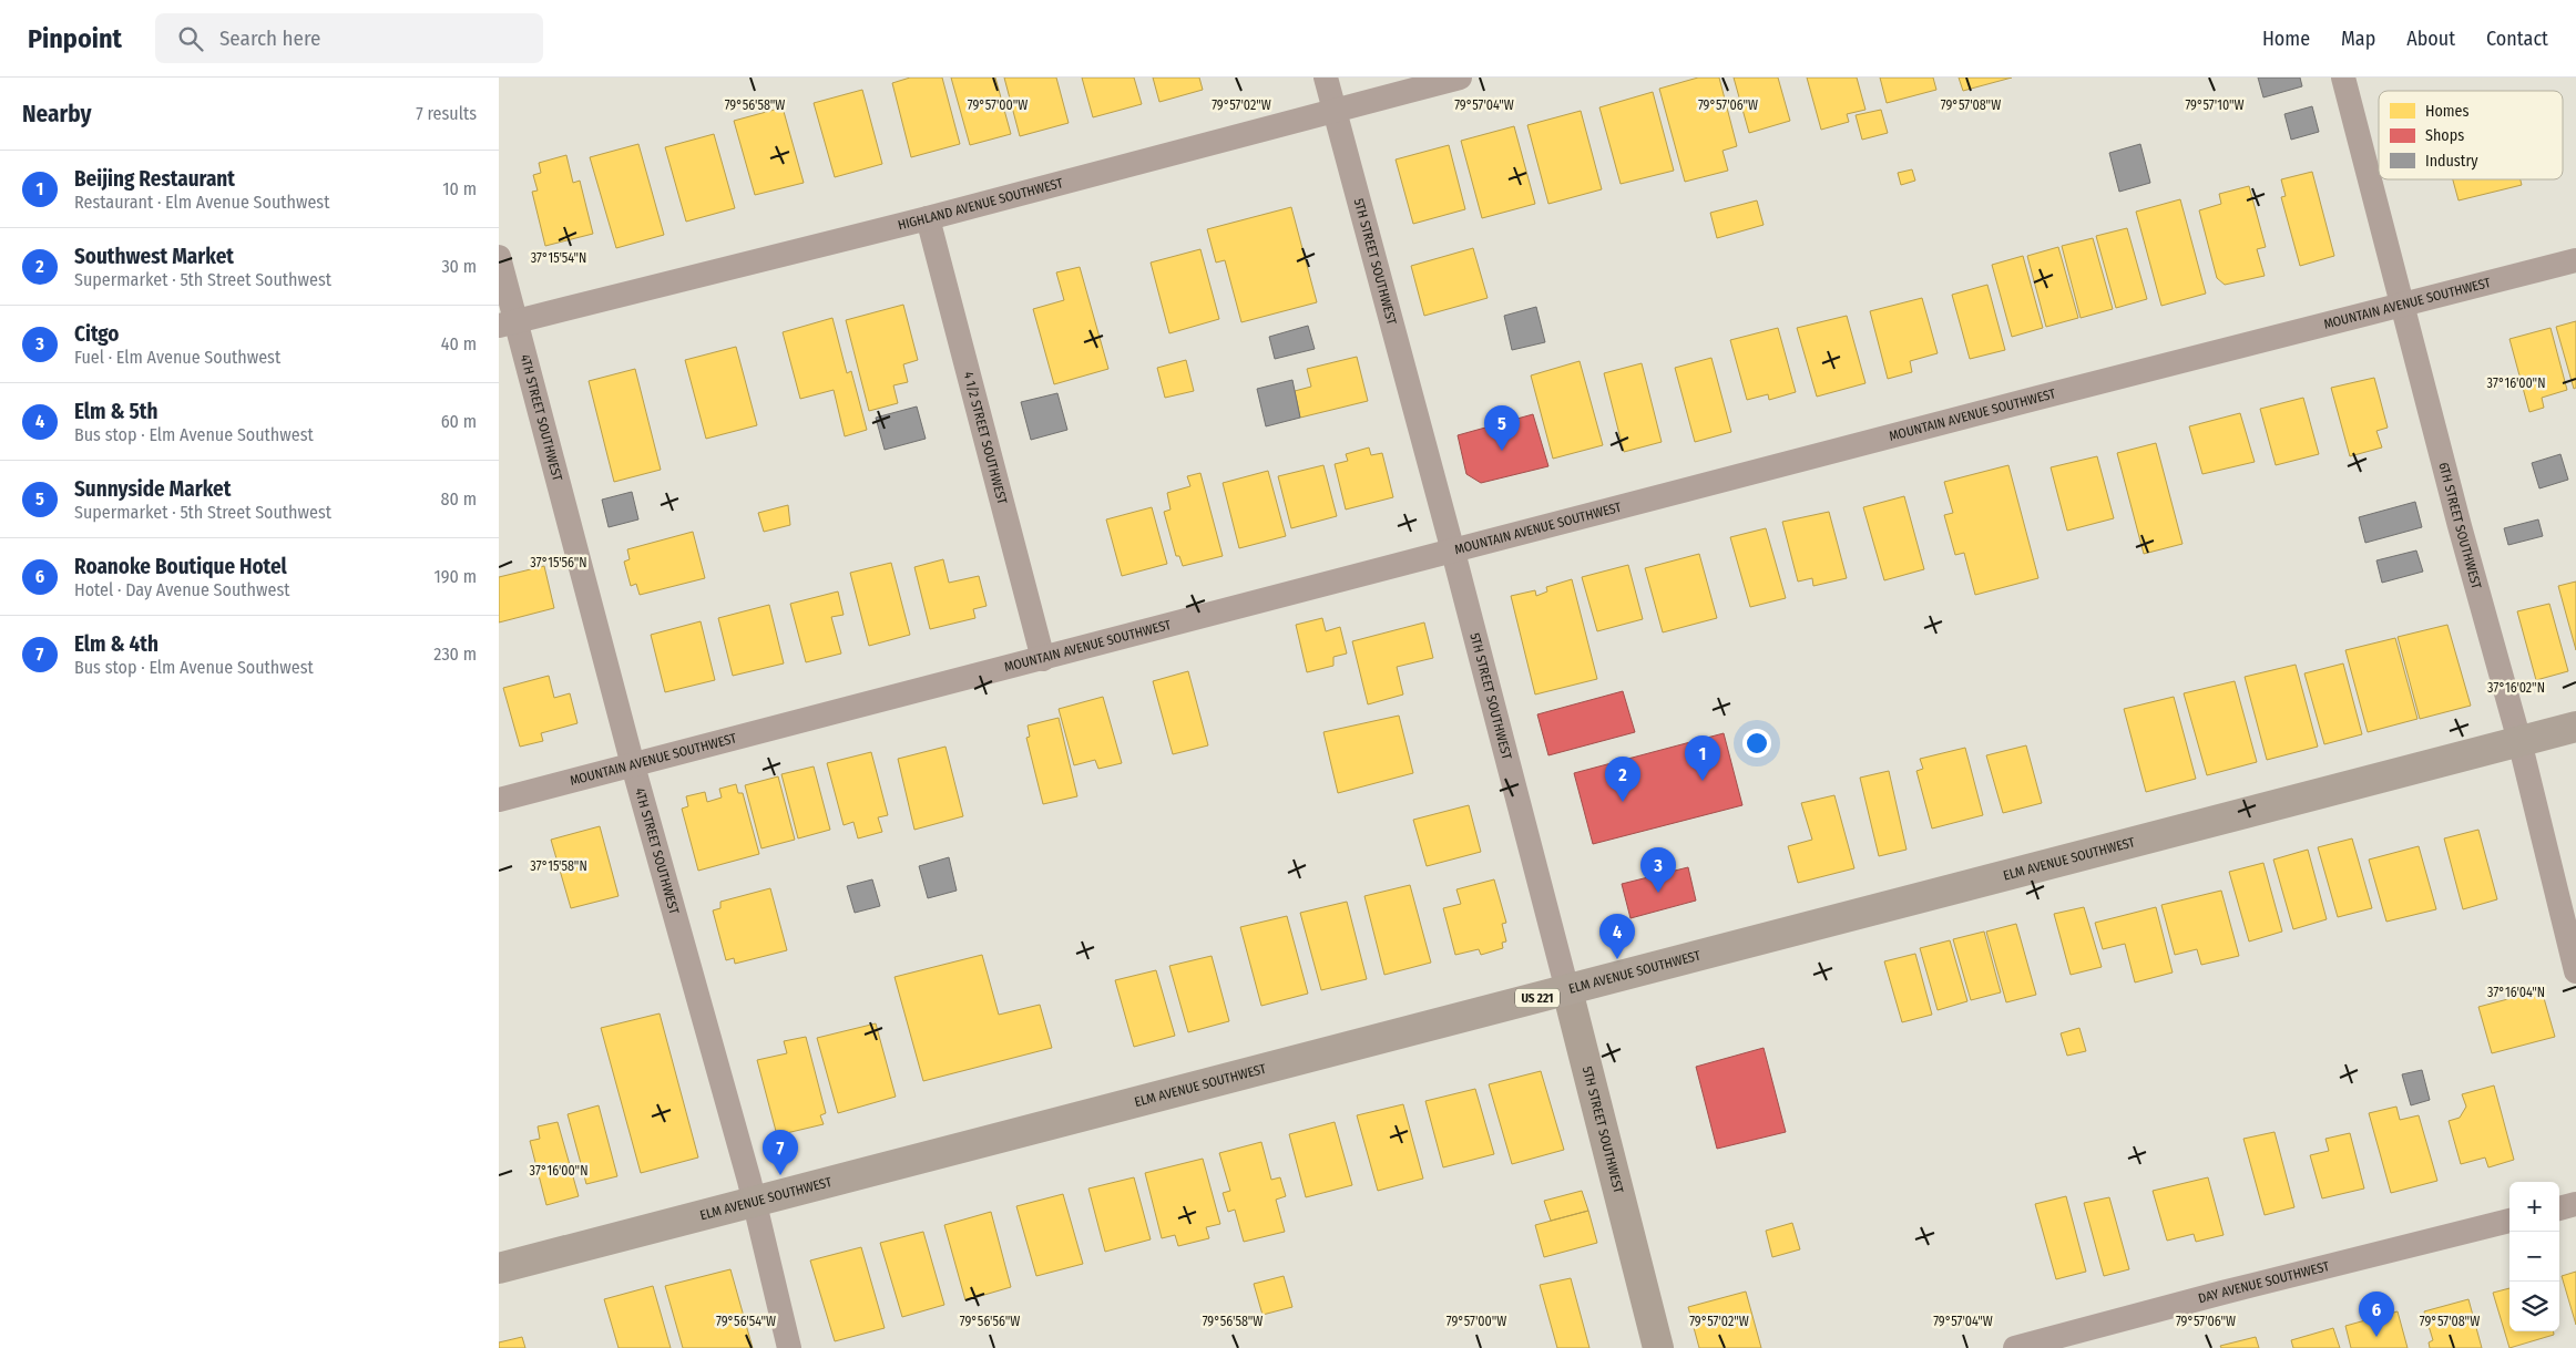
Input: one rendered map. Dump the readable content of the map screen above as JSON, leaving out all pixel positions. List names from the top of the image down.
{
  "streets": {
    "main road": ["ELM AVENUE SOUTHWEST", "US 221"],
    "street": [
      "HIGHLAND AVENUE SOUTHWEST",
      "5TH STREET SOUTHWEST",
      "MOUNTAIN AVENUE SOUTHWEST",
      "4TH STREET SOUTHWEST",
      "4 1/2 STREET SOUTHWEST",
      "6TH STREET SOUTHWEST",
      "DAY AVENUE SOUTHWEST"
    ]
  },
  "crossings": [
    ["HIGHLAND AVENUE SOUTHWEST", "5TH STREET SOUTHWEST"],
    ["HIGHLAND AVENUE SOUTHWEST", "4TH STREET SOUTHWEST"],
    ["HIGHLAND AVENUE SOUTHWEST", "4 1/2 STREET SOUTHWEST"],
    ["5TH STREET SOUTHWEST", "MOUNTAIN AVENUE SOUTHWEST"],
    ["5TH STREET SOUTHWEST", "ELM AVENUE SOUTHWEST"],
    ["MOUNTAIN AVENUE SOUTHWEST", "4TH STREET SOUTHWEST"],
    ["MOUNTAIN AVENUE SOUTHWEST", "4 1/2 STREET SOUTHWEST"],
    ["MOUNTAIN AVENUE SOUTHWEST", "6TH STREET SOUTHWEST"],
    ["4TH STREET SOUTHWEST", "ELM AVENUE SOUTHWEST"],
    ["6TH STREET SOUTHWEST", "ELM AVENUE SOUTHWEST"]
  ],
  "legend": ["Homes", "Shops", "Industry"],
  "page": {
    "header": "Pinpoint",
    "search": "Search here",
    "nav": [
      "Home",
      "Map",
      "About",
      "Contact"
    ],
    "heading": ["Nearby", "7 results"],
    "list": [
      {
        "mark": "1",
        "name": "Beijing Restaurant",
        "note": "Restaurant · Elm Avenue Southwest",
        "value": "10 m"
      },
      {
        "mark": "2",
        "name": "Southwest Market",
        "note": "Supermarket · 5th Street Southwest",
        "value": "30 m"
      },
      {
        "mark": "3",
        "name": "Citgo",
        "note": "Fuel · Elm Avenue Southwest",
        "value": "40 m"
      },
      {
        "mark": "4",
        "name": "Elm & 5th",
        "note": "Bus stop · Elm Avenue Southwest",
        "value": "60 m"
      },
      {
        "mark": "5",
        "name": "Sunnyside Market",
        "note": "Supermarket · 5th Street Southwest",
        "value": "80 m"
      },
      {
        "mark": "6",
        "name": "Roanoke Boutique Hotel",
        "note": "Hotel · Day Avenue Southwest",
        "value": "190 m"
      },
      {
        "mark": "7",
        "name": "Elm & 4th",
        "note": "Bus stop · Elm Avenue Southwest",
        "value": "230 m"
      }
    ],
    "pins": [
      "5",
      "1",
      "2",
      "3",
      "4",
      "7",
      "6"
    ],
    "map_buttons": ["+", "−"]
  },
  "coordinates": [
    "79°56'58\"W",
    "79°57'00\"W",
    "79°57'02\"W",
    "79°57'04\"W",
    "79°57'06\"W",
    "79°57'08\"W",
    "79°57'10\"W",
    "37°15'54\"N",
    "37°16'00\"N",
    "37°15'56\"N",
    "37°16'02\"N",
    "37°15'58\"N",
    "37°16'04\"N",
    "79°56'54\"W",
    "79°56'56\"W"
  ]
}
